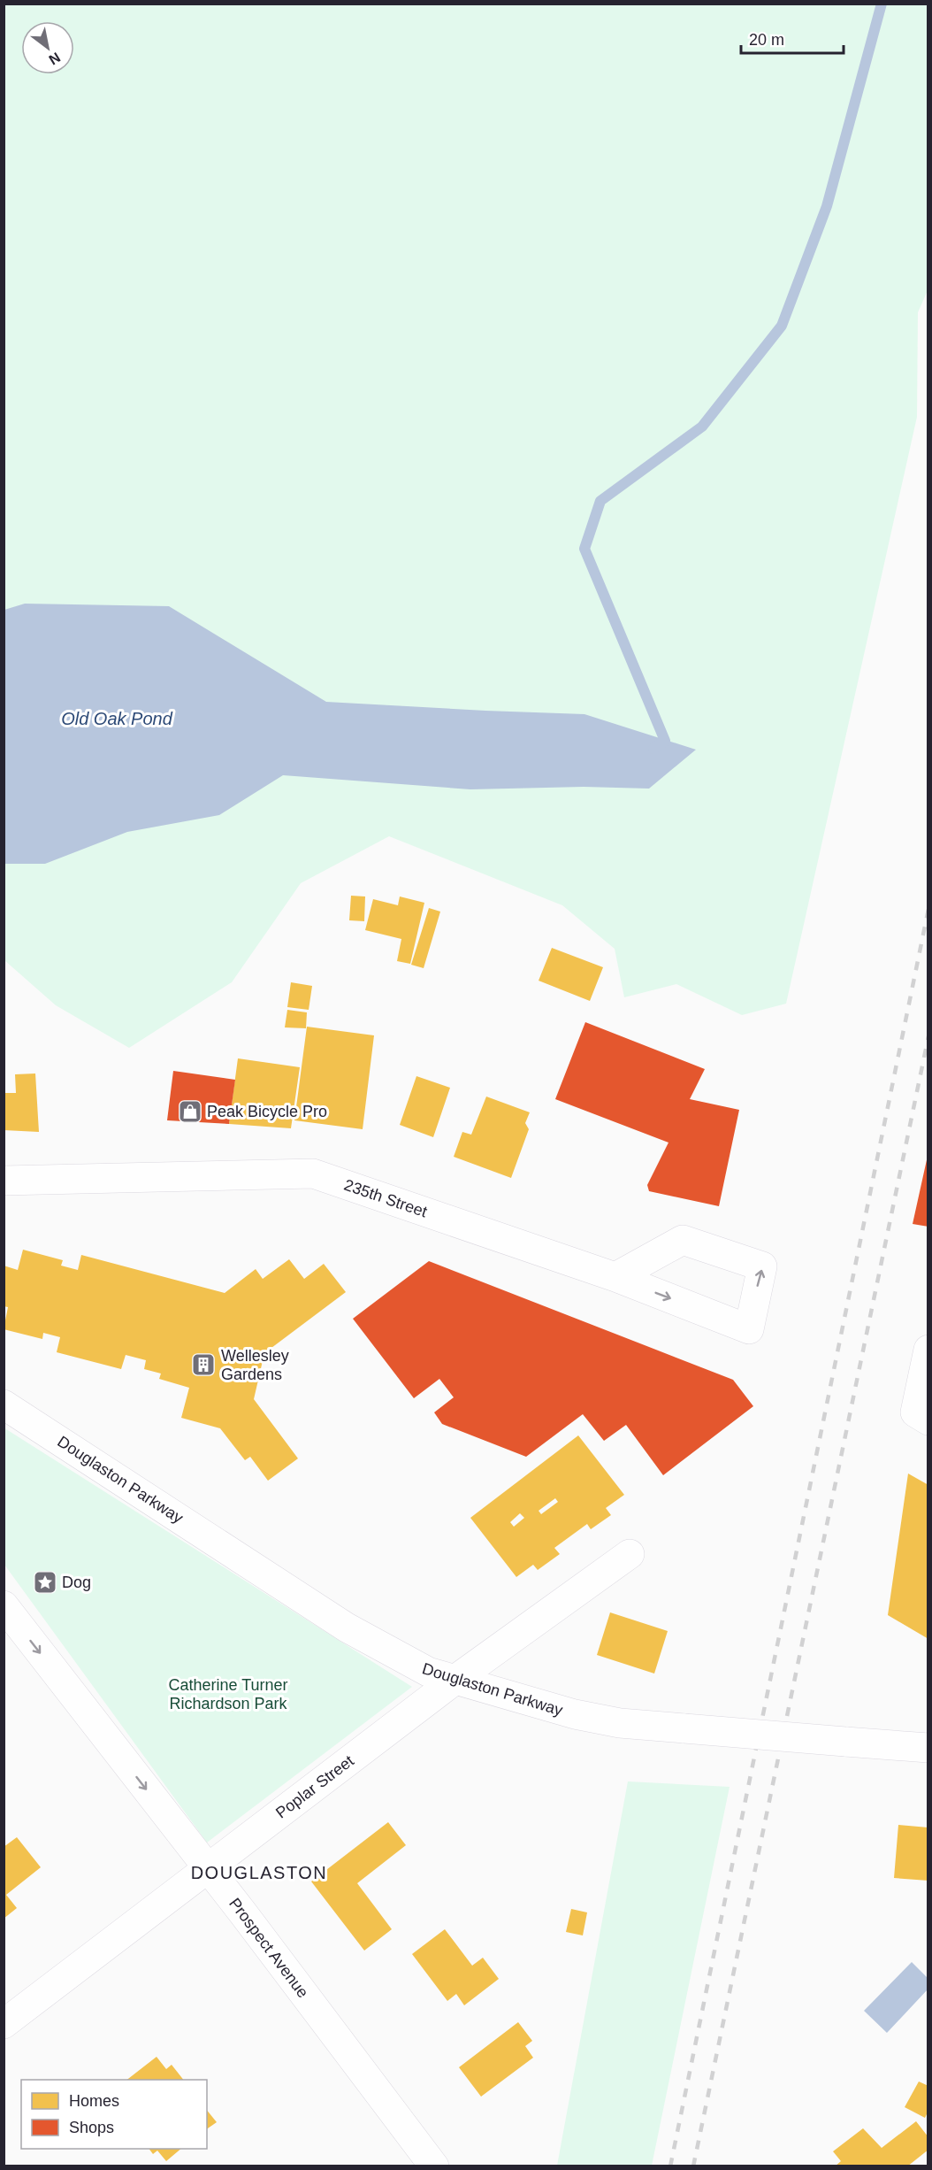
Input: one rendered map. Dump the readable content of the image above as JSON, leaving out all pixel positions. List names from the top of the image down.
{
  "streets": {
    "street": [
      "235th Street",
      "Douglaston Parkway",
      "Poplar Street",
      "Prospect Avenue"
    ]
  },
  "crossings": [
    ["Douglaston Parkway", "Poplar Street"],
    ["Poplar Street", "Prospect Avenue"]
  ],
  "one_way": ["Prospect Avenue"],
  "districts": ["DOUGLASTON"],
  "water": ["Old Oak Pond"],
  "parks": ["Catherine Turner Richardson Park"],
  "places": {
    "shop": ["Peak Bicycle Pro"],
    "building": ["Wellesley Gardens"],
    "place": ["Dog"]
  },
  "legend": ["Homes", "Shops"],
  "scale_bar": "20 m",
  "north": "bottom right"
}
